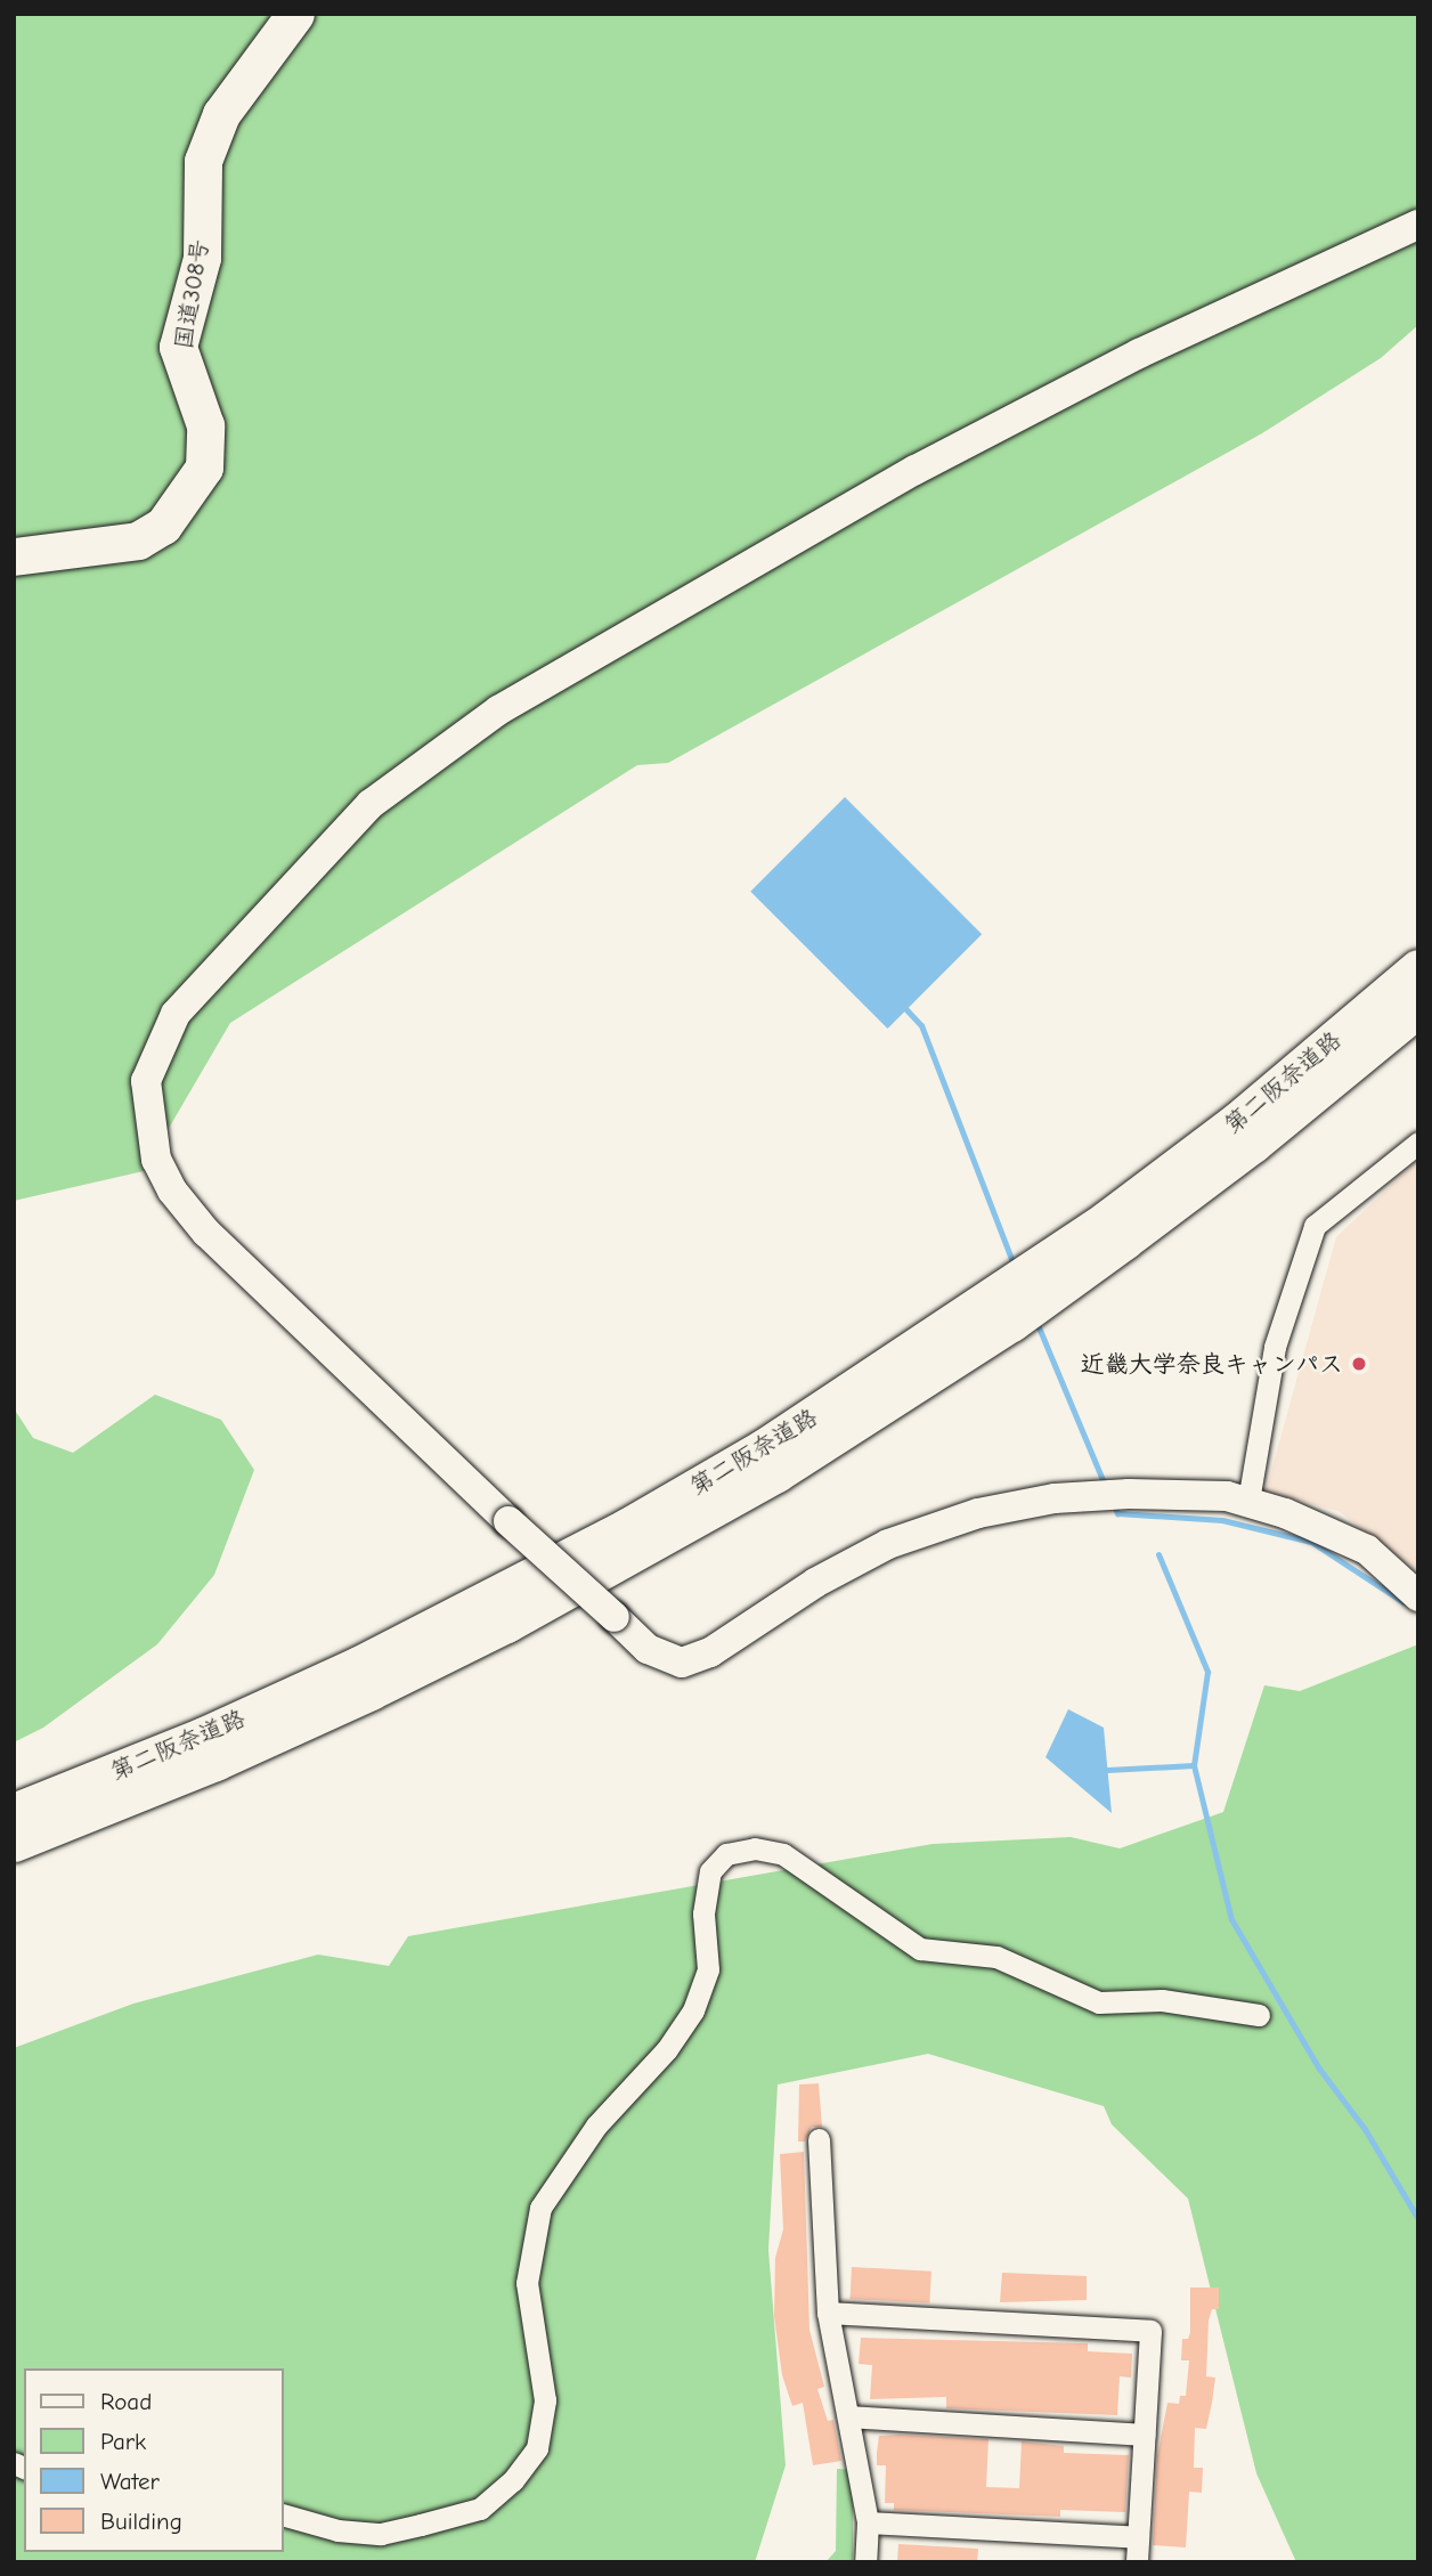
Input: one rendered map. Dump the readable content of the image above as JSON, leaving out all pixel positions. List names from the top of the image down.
{
  "streets": {
    "highway": ["国道308号", "第二阪奈道路"]
  },
  "places": ["近畿大学奈良キャンパス"],
  "legend": [
    "Road",
    "Park",
    "Water",
    "Building"
  ]
}
